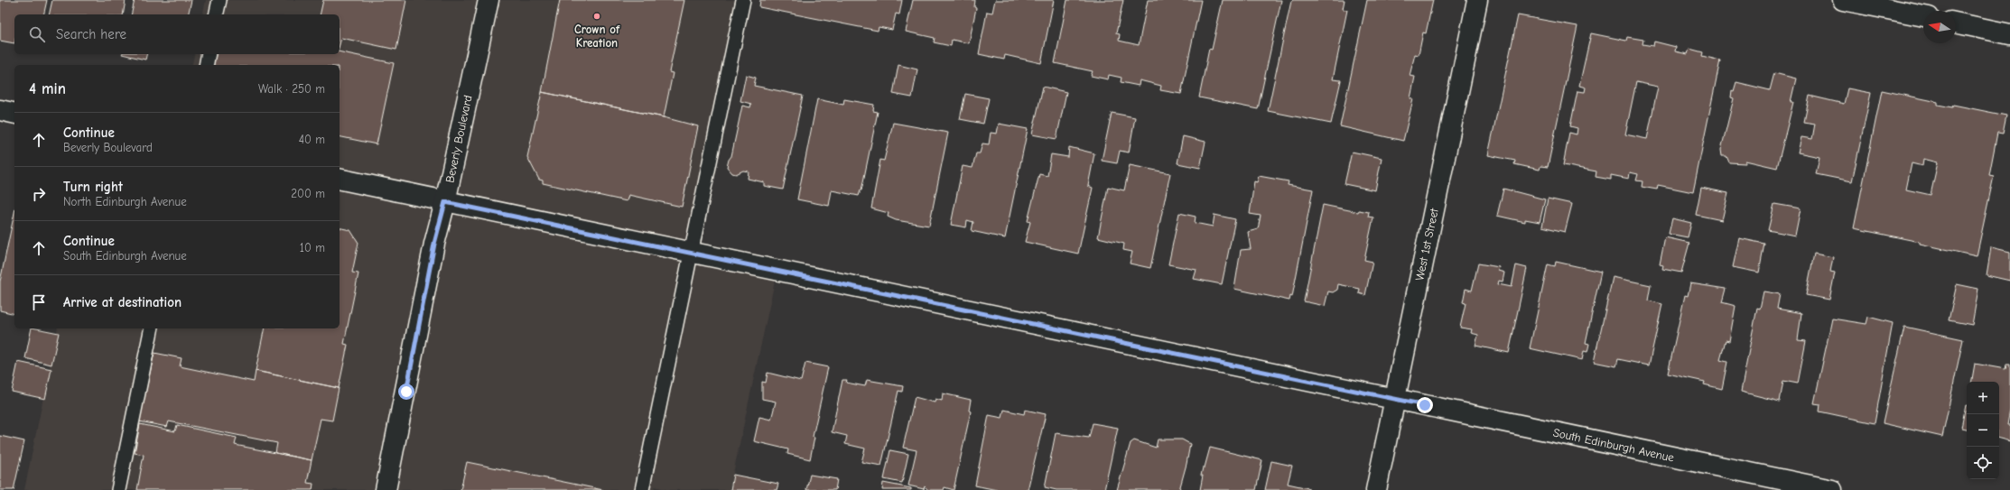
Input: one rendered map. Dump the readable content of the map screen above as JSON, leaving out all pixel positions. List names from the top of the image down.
{
  "streets": {
    "street": ["Beverly Boulevard", "West 1st Street", "South Edinburgh Avenue"]
  },
  "crossings": [
    ["Beverly Boulevard", "South Edinburgh Avenue"],
    ["West 1st Street", "South Edinburgh Avenue"]
  ],
  "places": ["Crown of Kreation"],
  "north": "left",
  "page": {
    "search": "Search here",
    "heading": ["4 min", "Walk · 250 m"],
    "list": [
      ["Continue", "Beverly Boulevard", "40 m"],
      ["Turn right", "North Edinburgh Avenue", "200 m"],
      ["Continue", "South Edinburgh Avenue", "10 m"],
      "Arrive at destination"
    ],
    "map_buttons": ["+", "−"]
  }
}
